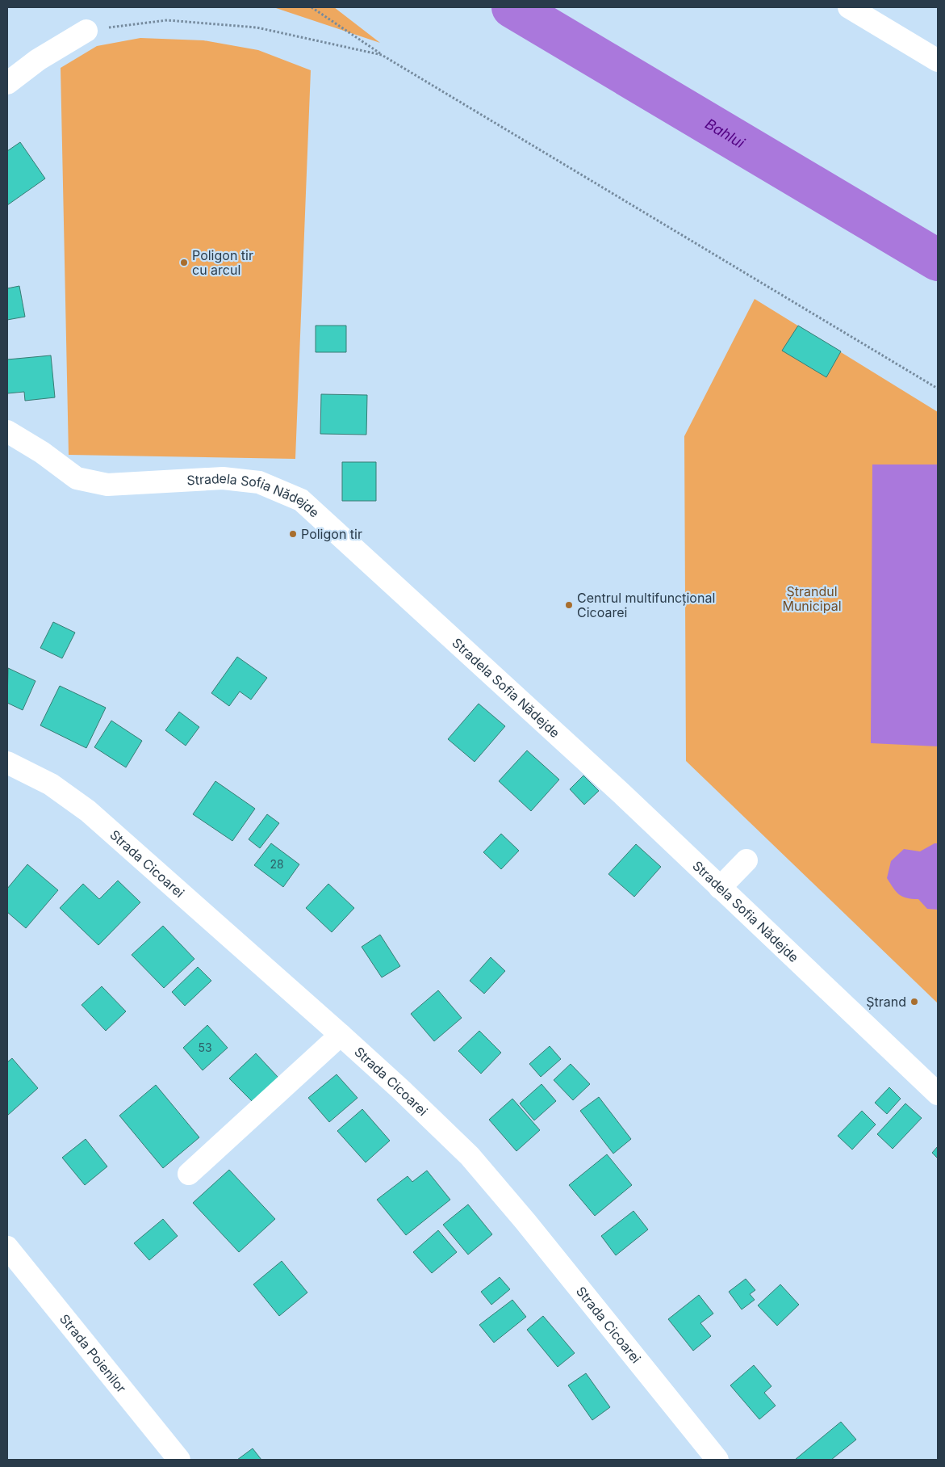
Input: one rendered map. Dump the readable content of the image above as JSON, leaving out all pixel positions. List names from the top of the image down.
{
  "streets": {
    "street": ["Stradela Sofia Nădejde", "Strada Cicoarei", "Strada Poienilor"]
  },
  "water": ["Bahlui"],
  "parks": ["Ștrandul Municipal"],
  "places": [
    "Poligon tir cu arcul",
    "Poligon tir",
    "Centrul multifuncțional Cicoarei",
    "Ștrand"
  ],
  "house_numbers": ["28", "53"]
}
